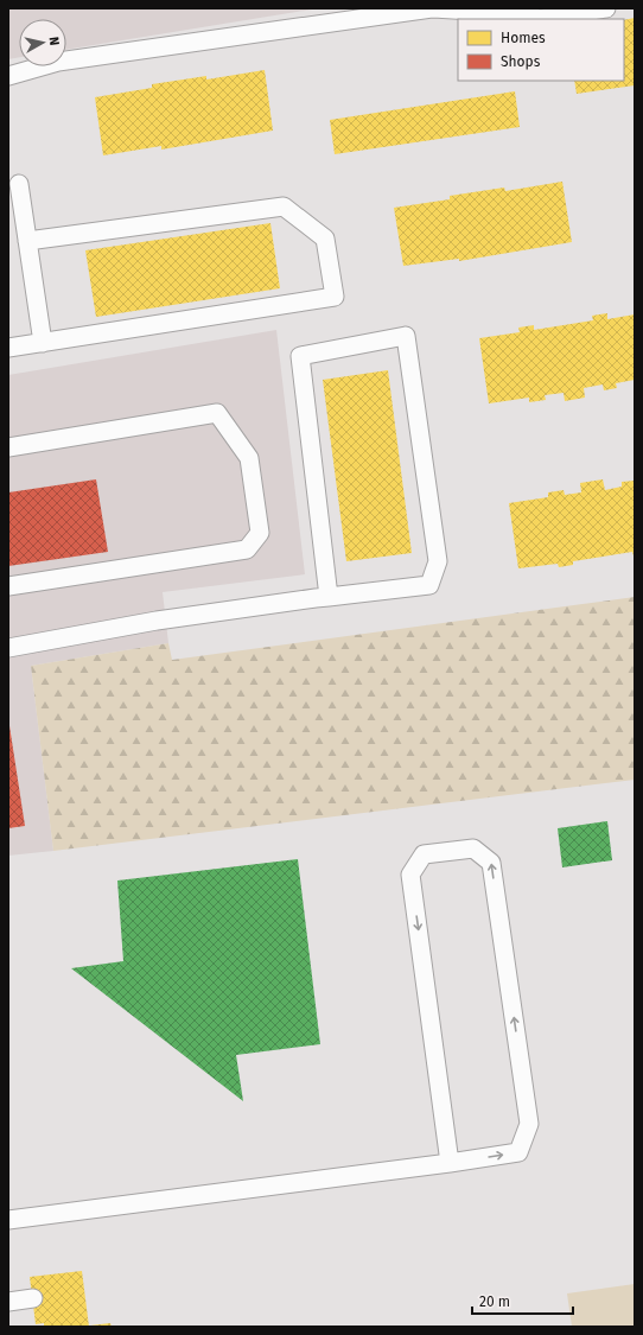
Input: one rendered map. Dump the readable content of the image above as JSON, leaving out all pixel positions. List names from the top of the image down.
{
  "legend": ["Homes", "Shops"],
  "scale_bar": "20 m",
  "north": "right"
}
